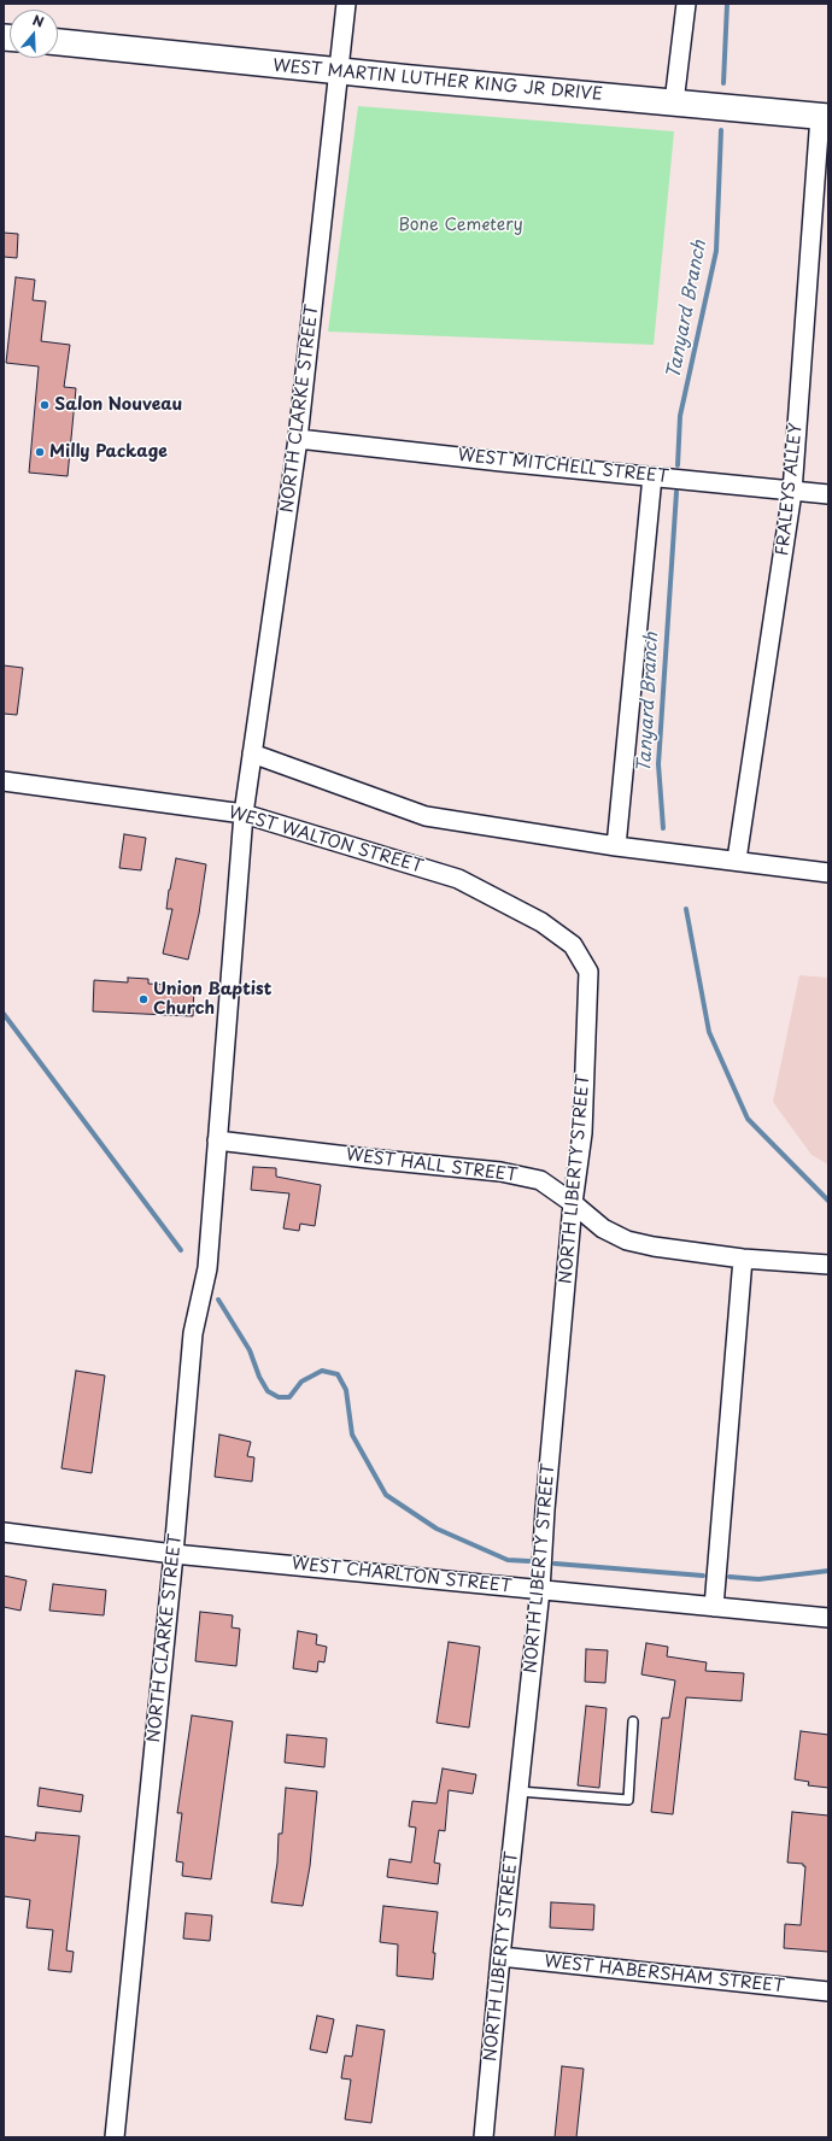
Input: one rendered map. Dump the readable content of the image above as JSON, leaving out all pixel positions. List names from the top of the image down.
{
  "streets": {
    "main road": ["WEST MARTIN LUTHER KING JR DRIVE"],
    "street": [
      "NORTH CLARKE STREET",
      "WEST MITCHELL STREET",
      "FRALEYS ALLEY",
      "WEST WALTON STREET",
      "WEST HALL STREET",
      "NORTH LIBERTY STREET",
      "WEST CHARLTON STREET",
      "WEST HABERSHAM STREET"
    ]
  },
  "crossings": [
    ["WEST MARTIN LUTHER KING JR DRIVE", "NORTH CLARKE STREET"],
    ["WEST MARTIN LUTHER KING JR DRIVE", "FRALEYS ALLEY"],
    ["NORTH CLARKE STREET", "WEST MITCHELL STREET"],
    ["NORTH CLARKE STREET", "WEST WALTON STREET"],
    ["NORTH CLARKE STREET", "WEST HALL STREET"],
    ["NORTH CLARKE STREET", "WEST CHARLTON STREET"],
    ["WEST MITCHELL STREET", "FRALEYS ALLEY"],
    ["WEST WALTON STREET", "NORTH LIBERTY STREET"],
    ["WEST HALL STREET", "NORTH LIBERTY STREET"],
    ["NORTH LIBERTY STREET", "WEST CHARLTON STREET"],
    ["NORTH LIBERTY STREET", "WEST HABERSHAM STREET"]
  ],
  "water": ["Tanyard Branch"],
  "parks": ["Bone Cemetery"],
  "places": ["Salon Nouveau", "Milly Package", "Union Baptist Church"],
  "north": "top"
}
